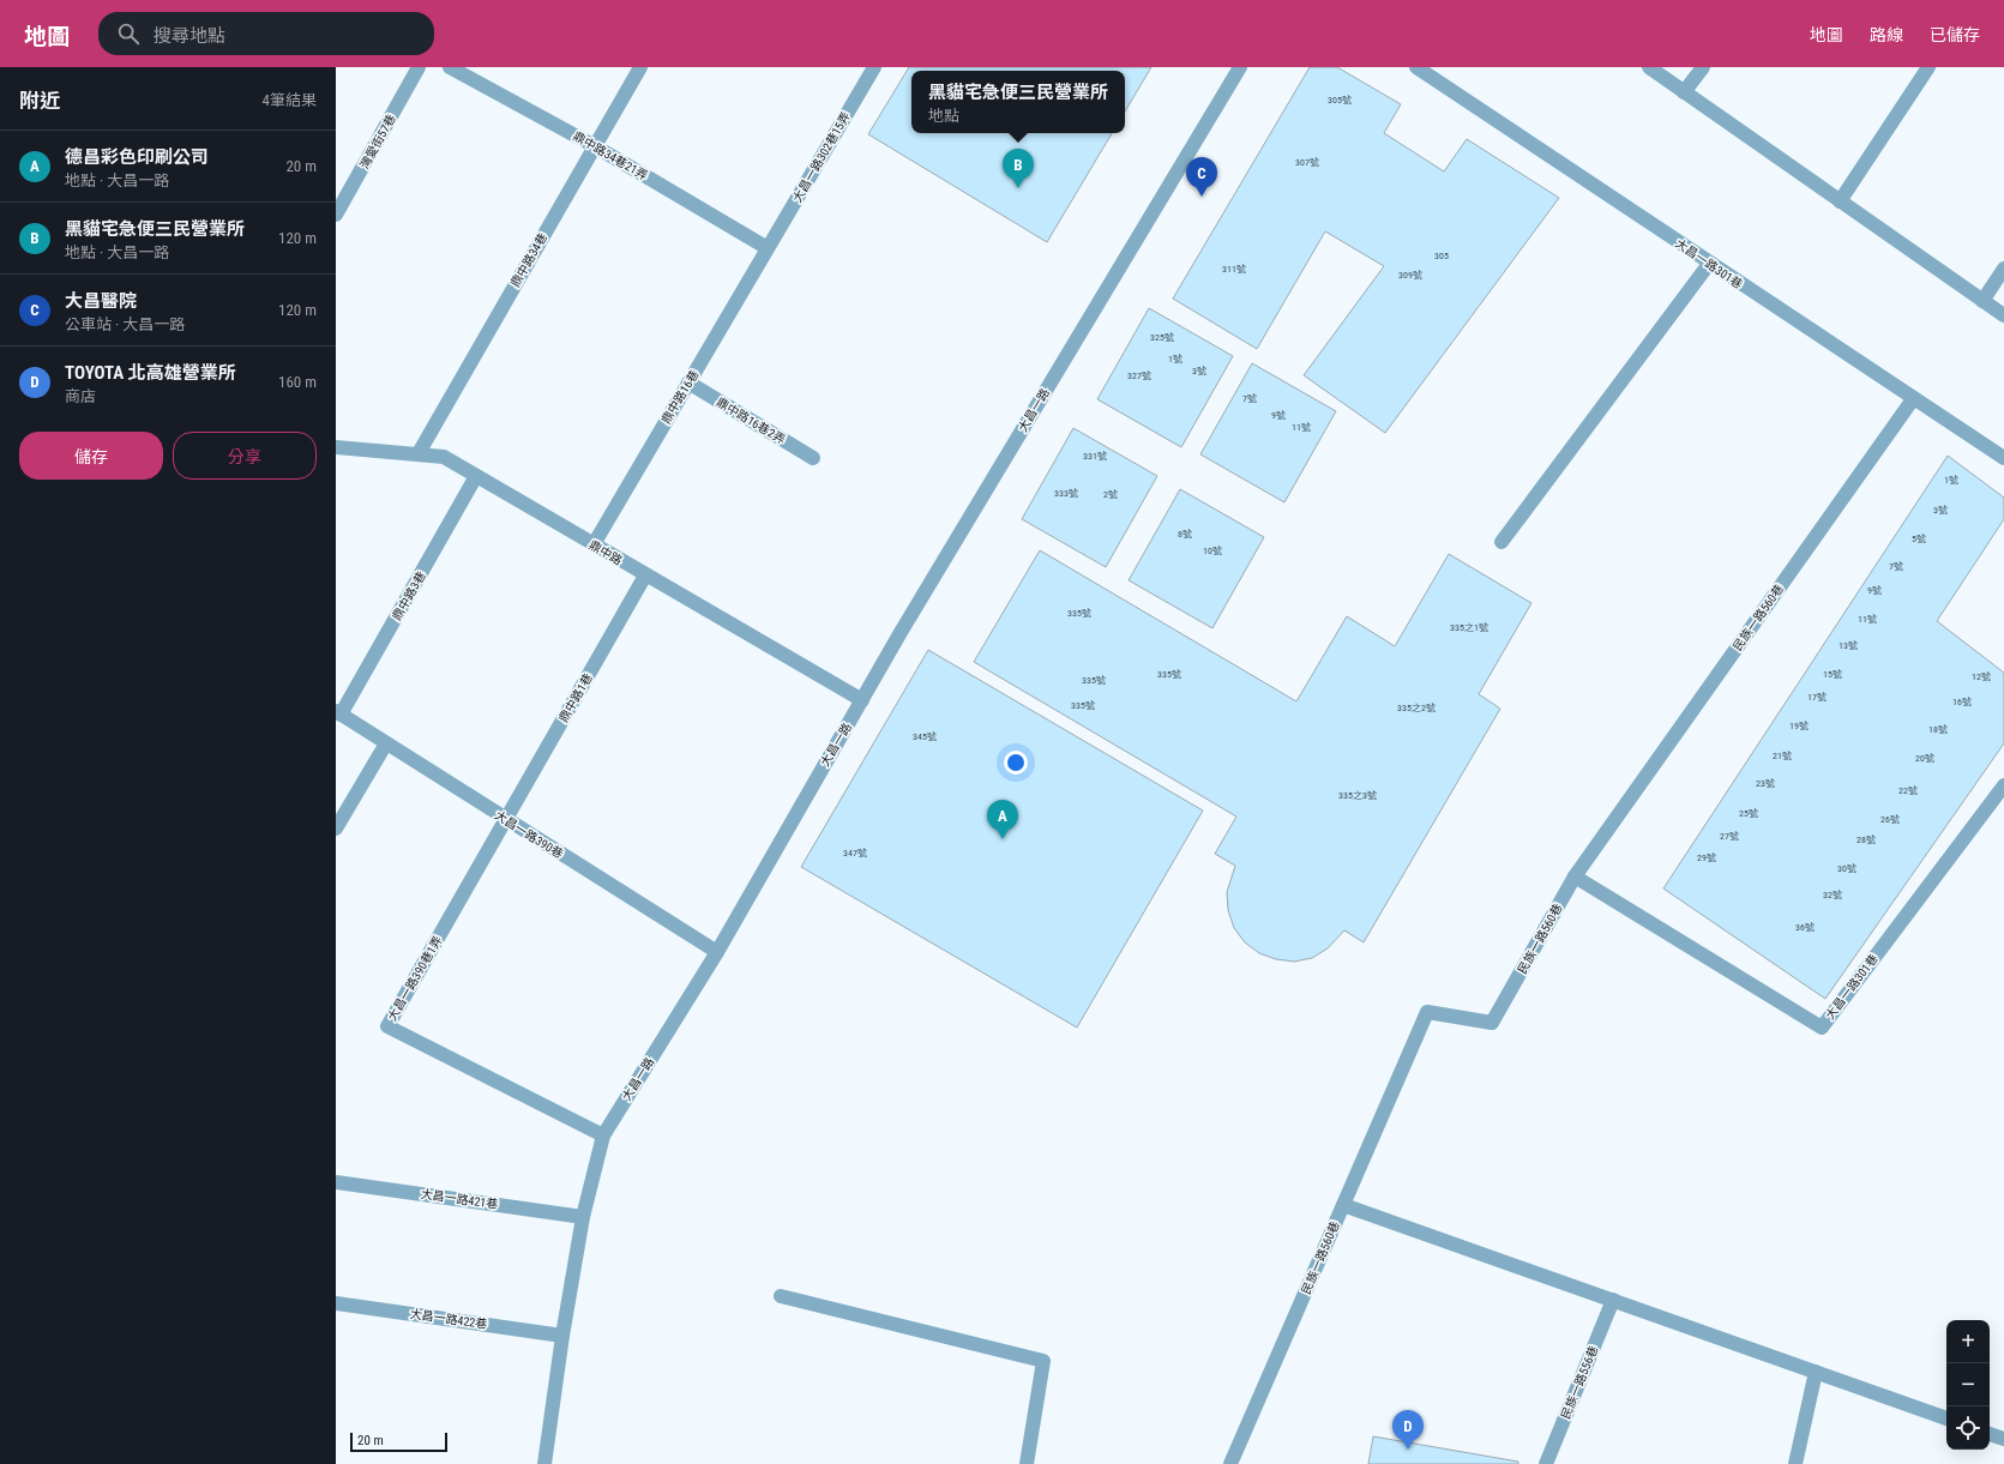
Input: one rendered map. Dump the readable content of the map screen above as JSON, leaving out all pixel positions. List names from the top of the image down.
{
  "streets": {
    "street": [
      "灣愛街57巷",
      "鼎中路34巷21弄",
      "大昌一路302巷15弄",
      "鼎中路34巷",
      "大昌一路301巷",
      "鼎中路16巷",
      "大昌一路",
      "鼎中路16巷2弄",
      "鼎中路",
      "鼎中路3巷",
      "民族一路560巷",
      "鼎中路1巷",
      "大昌一路390巷",
      "大昌一路390巷1弄",
      "大昌一路421巷",
      "大昌一路422巷",
      "民族一路556巷"
    ]
  },
  "crossings": [
    ["鼎中路34巷21弄", "大昌一路302巷15弄"],
    ["鼎中路34巷21弄", "鼎中路34巷"],
    ["鼎中路34巷21弄", "鼎中路16巷"],
    ["大昌一路302巷15弄", "鼎中路16巷"],
    ["鼎中路34巷", "鼎中路"],
    ["大昌一路301巷", "民族一路560巷"],
    ["鼎中路16巷", "鼎中路16巷2弄"],
    ["鼎中路16巷", "鼎中路"],
    ["大昌一路", "鼎中路"],
    ["大昌一路", "大昌一路390巷"],
    ["大昌一路", "大昌一路390巷1弄"],
    ["大昌一路", "大昌一路421巷"],
    ["大昌一路", "大昌一路422巷"],
    ["鼎中路", "鼎中路3巷"],
    ["鼎中路", "鼎中路1巷"],
    ["鼎中路3巷", "大昌一路390巷"],
    ["鼎中路1巷", "大昌一路390巷"],
    ["鼎中路1巷", "大昌一路390巷1弄"],
    ["大昌一路390巷", "大昌一路390巷1弄"]
  ],
  "house_numbers": [
    "305號",
    "307號",
    "305",
    "311號",
    "309號",
    "325號",
    "1號",
    "3號",
    "327號",
    "7號",
    "9號",
    "11號",
    "331號",
    "1號",
    "333號",
    "2號",
    "3號",
    "8號",
    "5號",
    "10號",
    "7號",
    "9號",
    "335號",
    "11號",
    "335之1號",
    "13號",
    "335號",
    "15號",
    "12號",
    "335號",
    "17號",
    "16號",
    "335號",
    "335之2號",
    "19號",
    "18號",
    "345號",
    "21號",
    "20號",
    "23號",
    "22號",
    "335之3號",
    "25號",
    "26號",
    "27號",
    "28號",
    "347號",
    "29號",
    "30號",
    "32號",
    "36號"
  ],
  "scale_bar": "20 m",
  "page": {
    "header": "地圖",
    "search": "搜尋地點",
    "nav": ["地圖", "路線", "已儲存"],
    "heading": ["附近", "4筆結果"],
    "popup": ["黑貓宅急便三民營業所", "地點"],
    "list": [
      {
        "mark": "A",
        "name": "德昌彩色印刷公司",
        "note": "地點 · 大昌一路",
        "value": "20 m"
      },
      {
        "mark": "B",
        "name": "黑貓宅急便三民營業所",
        "note": "地點 · 大昌一路",
        "value": "120 m"
      },
      {
        "mark": "C",
        "name": "大昌醫院",
        "note": "公車站 · 大昌一路",
        "value": "120 m"
      },
      {
        "mark": "D",
        "name": "TOYOTA 北高雄營業所",
        "note": "商店",
        "value": "160 m"
      }
    ],
    "pins": [
      "B",
      "C",
      "A",
      "D"
    ],
    "buttons": ["儲存", "分享"],
    "map_buttons": ["+", "−"],
    "scale": "20 m"
  }
}
